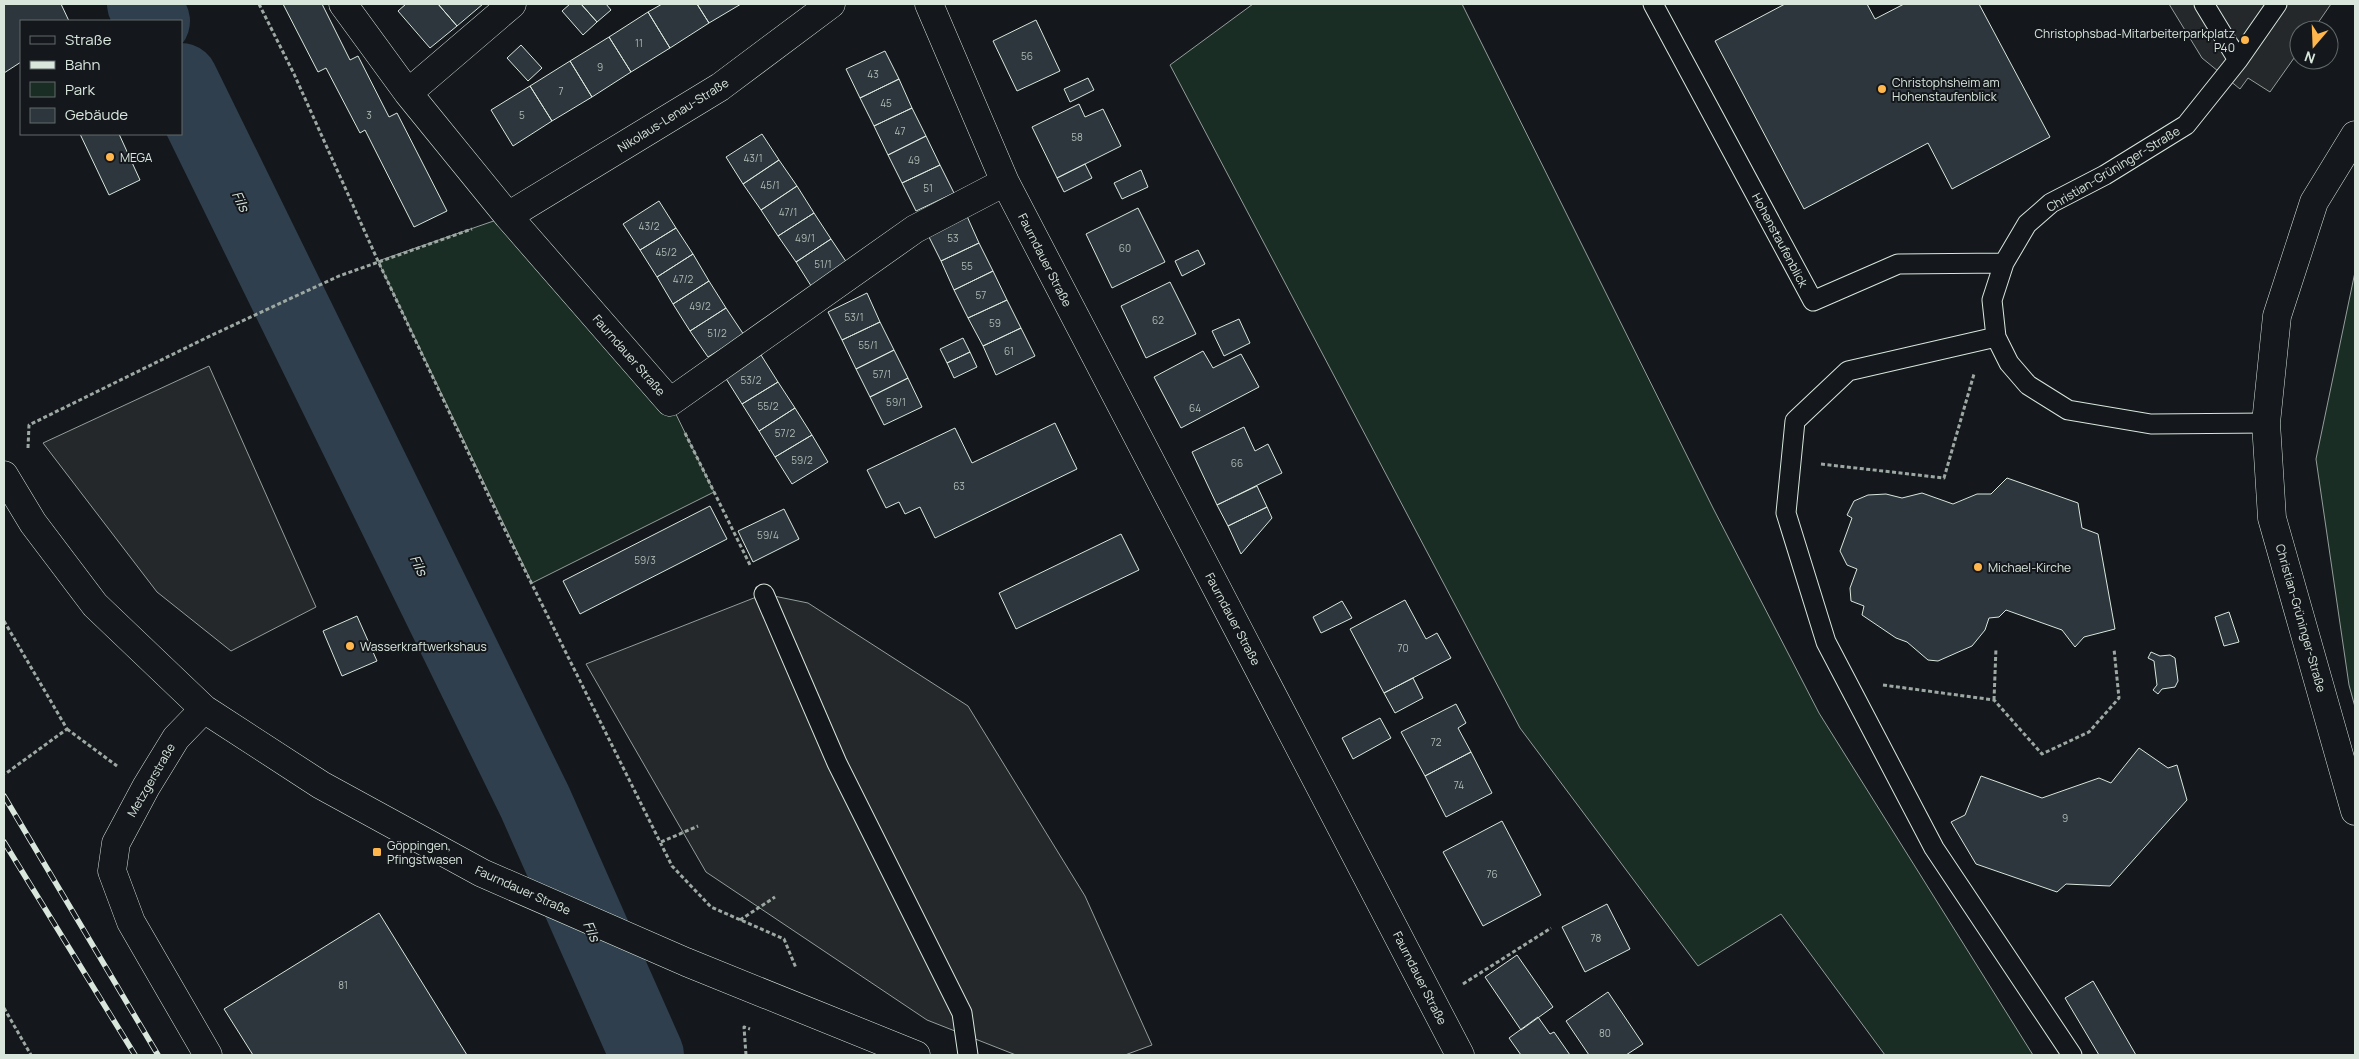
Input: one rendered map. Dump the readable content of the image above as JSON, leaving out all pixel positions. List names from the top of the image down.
{
  "streets": {
    "street": [
      "Nikolaus-Lenau-Straße",
      "Christian-Grüninger-Straße",
      "Faurndauer Straße",
      "Metzgerstraße"
    ],
    "lane": ["Hohenstaufenblick"]
  },
  "crossings": [
    ["Nikolaus-Lenau-Straße", "Faurndauer Straße"],
    ["Christian-Grüninger-Straße", "Hohenstaufenblick"],
    ["Faurndauer Straße", "Metzgerstraße"]
  ],
  "water": ["Fils"],
  "places": {
    "other": [
      "Christophsbad-Mitarbeiterparkplatz P40",
      "Christophsheim am Hohenstaufenblick",
      "MEGA",
      "Michael-Kirche",
      "Wasserkraftwerkshaus"
    ],
    "transit": ["Göppingen, Pfingstwasen"]
  },
  "house_numbers": [
    "11",
    "56",
    "9",
    "43",
    "7",
    "45",
    "3",
    "5",
    "47",
    "58",
    "43/1",
    "49",
    "45/1",
    "51",
    "47/1",
    "43/2",
    "49/1",
    "53",
    "60",
    "45/2",
    "51/1",
    "55",
    "47/2",
    "57",
    "49/2",
    "53/1",
    "62",
    "59",
    "51/2",
    "55/1",
    "61",
    "57/1",
    "53/2",
    "59/1",
    "55/2",
    "64",
    "57/2",
    "59/2",
    "66",
    "63",
    "59/4",
    "59/3",
    "70",
    "72",
    "74",
    "9",
    "76",
    "78",
    "81",
    "80"
  ],
  "legend": [
    "Straße",
    "Bahn",
    "Park",
    "Gebäude"
  ],
  "north": "bottom"
}
